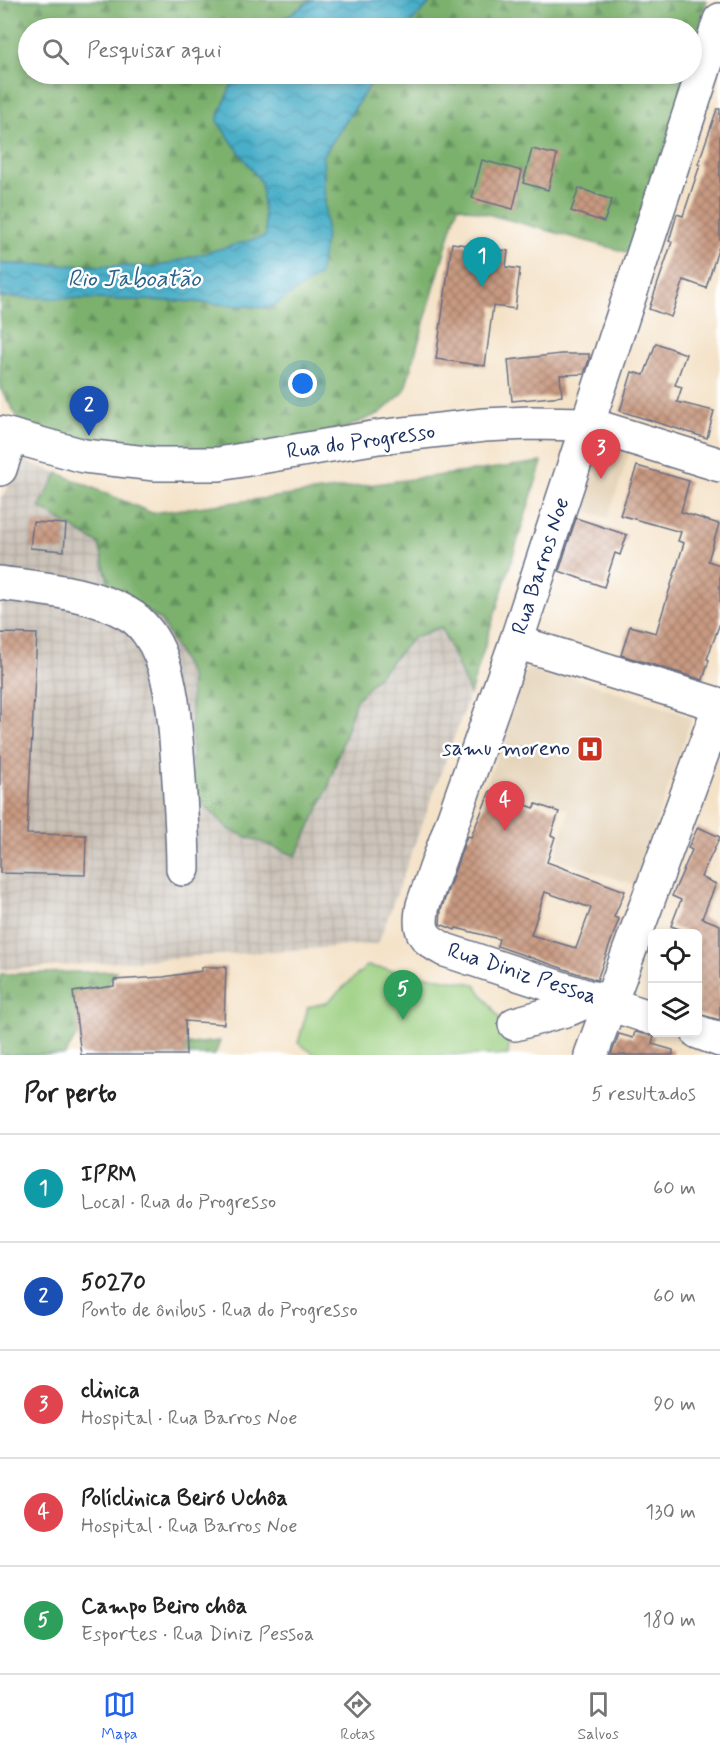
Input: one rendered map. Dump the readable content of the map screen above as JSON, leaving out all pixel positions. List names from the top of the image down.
{
  "streets": {
    "street": ["Rua do Progresso", "Rua Barros Noe", "Rua Diniz Pessoa"]
  },
  "crossings": [
    ["Rua do Progresso", "Rua Barros Noe"],
    ["Rua Barros Noe", "Rua Diniz Pessoa"]
  ],
  "water": ["Rio Jaboatão"],
  "places": {
    "hospital": ["samu moreno"]
  },
  "page": {
    "search": "Pesquisar aqui",
    "pins": [
      "1",
      "2",
      "3",
      "4",
      "5"
    ],
    "heading": ["Por perto", "5 resultados"],
    "list": [
      {
        "mark": "1",
        "name": "IPRM",
        "note": "Local · Rua do Progresso",
        "value": "60 m"
      },
      {
        "mark": "2",
        "name": "50270",
        "note": "Ponto de ônibus · Rua do Progresso",
        "value": "60 m"
      },
      {
        "mark": "3",
        "name": "clinica",
        "note": "Hospital · Rua Barros Noe",
        "value": "90 m"
      },
      {
        "mark": "4",
        "name": "Políclinica Beiró Uchôa",
        "note": "Hospital · Rua Barros Noe",
        "value": "130 m"
      },
      {
        "mark": "5",
        "name": "Campo Beiro chôa",
        "note": "Esportes · Rua Diniz Pessoa",
        "value": "180 m"
      }
    ],
    "nav": ["Mapa", "Rotas", "Salvos"]
  }
}
